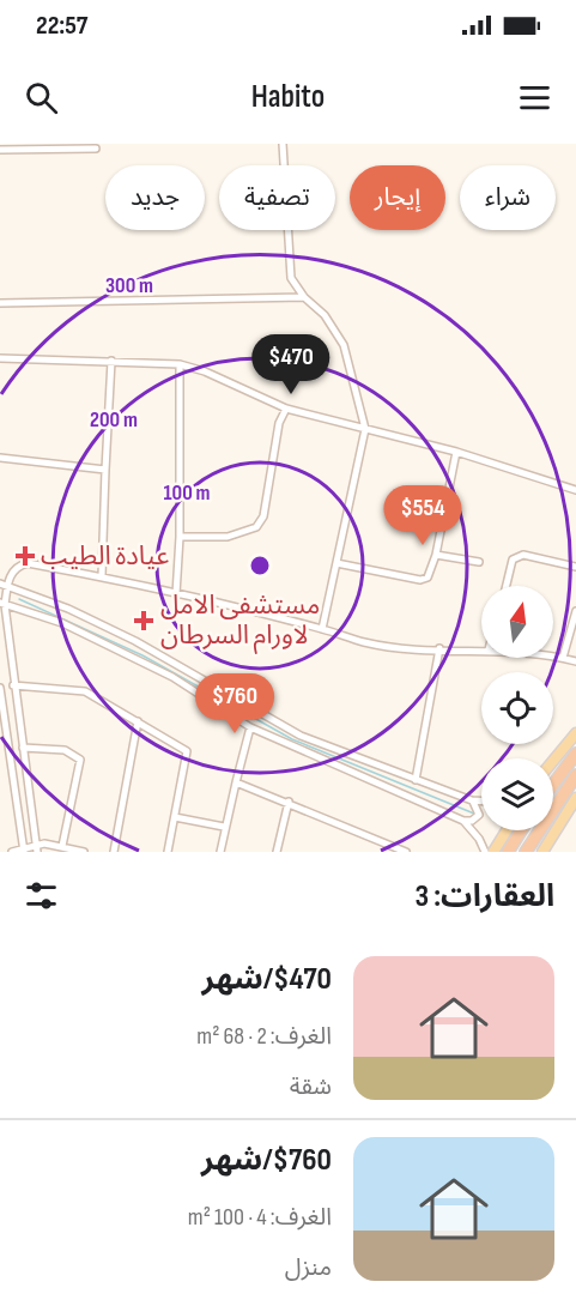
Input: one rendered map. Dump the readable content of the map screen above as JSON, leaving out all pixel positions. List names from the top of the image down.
{
  "places": {
    "health": ["عيادة الطيب", "مستشفى الامل لاورام السرطان"]
  },
  "north": "top",
  "page": {
    "status": "22:57",
    "header": "Habito",
    "chip": [
      "شراء",
      "إيجار",
      "تصفية",
      "جديد"
    ],
    "price": ["$470", "$554", "$760"],
    "heading": "العقارات: 3",
    "list": [
      {
        "name": "$470/شهر",
        "note": "الغرف: 2 · 68 m² · شقة"
      },
      {
        "name": "$760/شهر",
        "note": "الغرف: 4 · 100 m² · منزل"
      }
    ]
  },
  "rings": ["300 m", "200 m", "100 m"]
}
